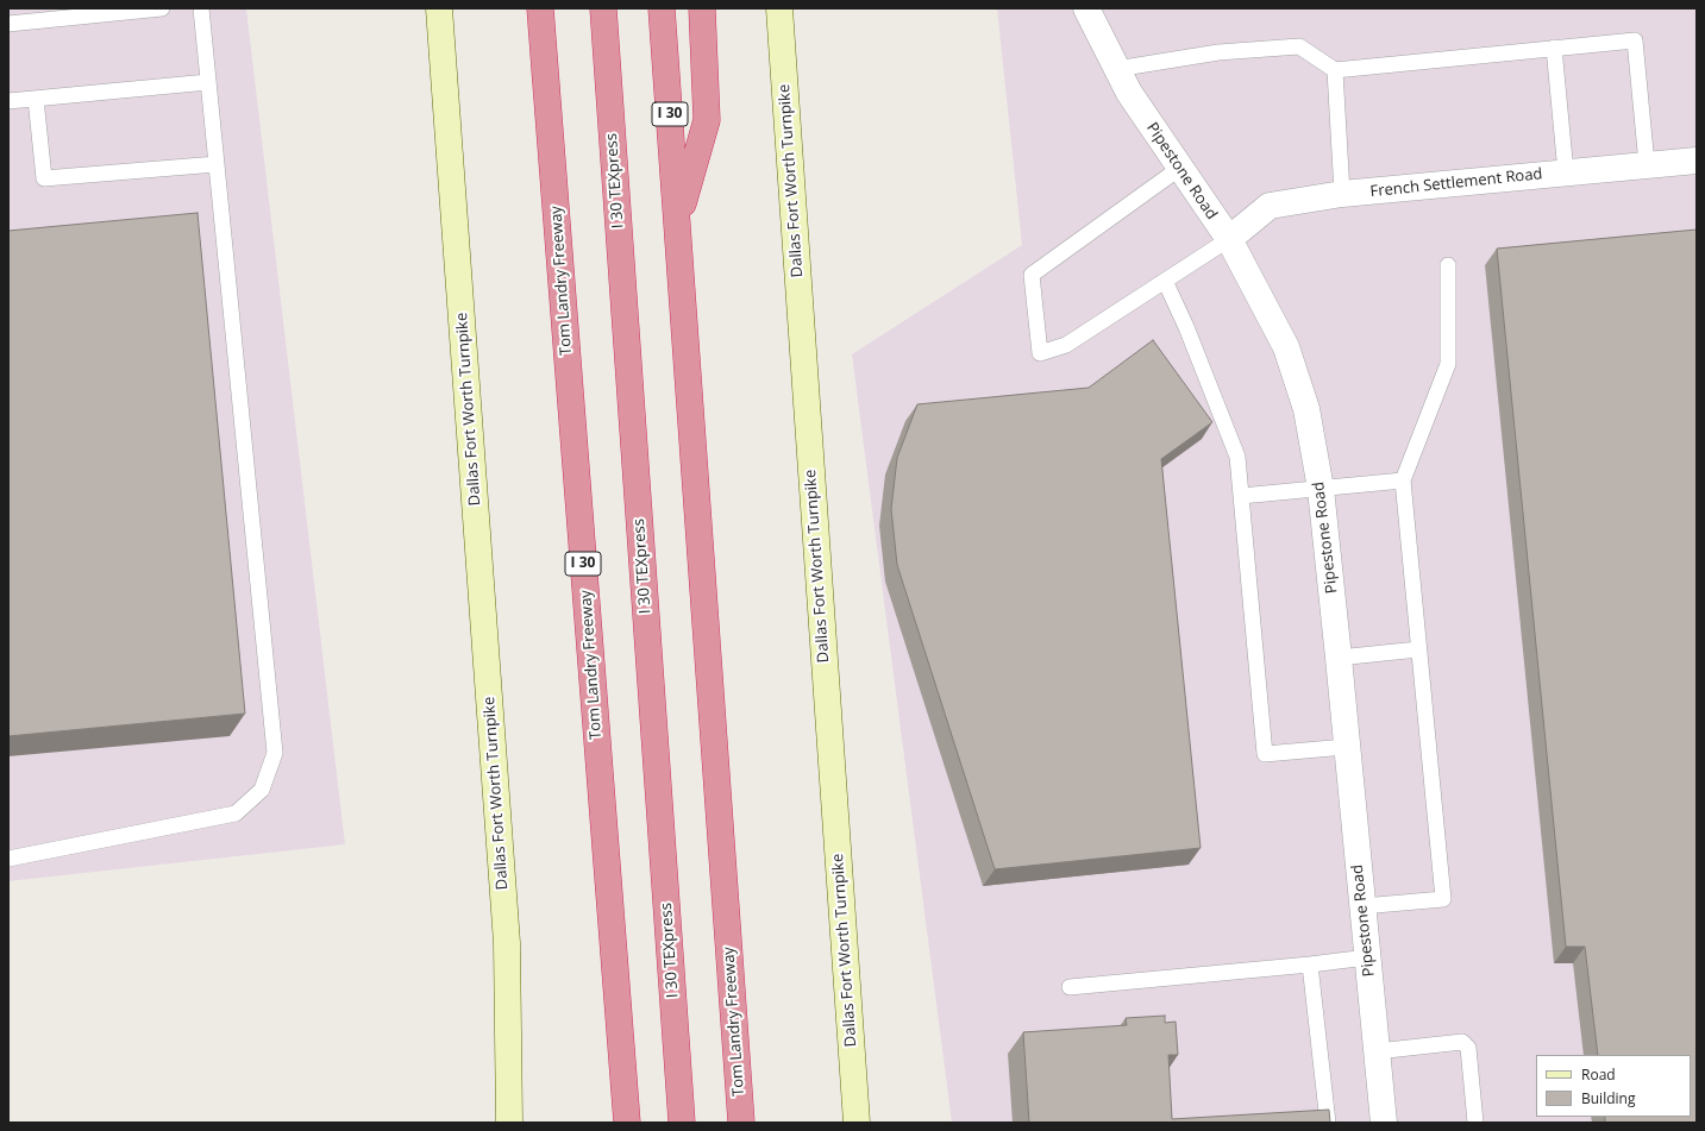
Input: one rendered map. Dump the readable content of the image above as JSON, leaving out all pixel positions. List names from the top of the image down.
{
  "streets": {
    "highway": ["I 30", "I 30 TEXpress", "Tom Landry Freeway"],
    "main road": ["Dallas Fort Worth Turnpike"],
    "street": ["Pipestone Road", "French Settlement Road"]
  },
  "crossings": [
    ["Pipestone Road", "French Settlement Road"]
  ],
  "legend": ["Road", "Building"]
}
